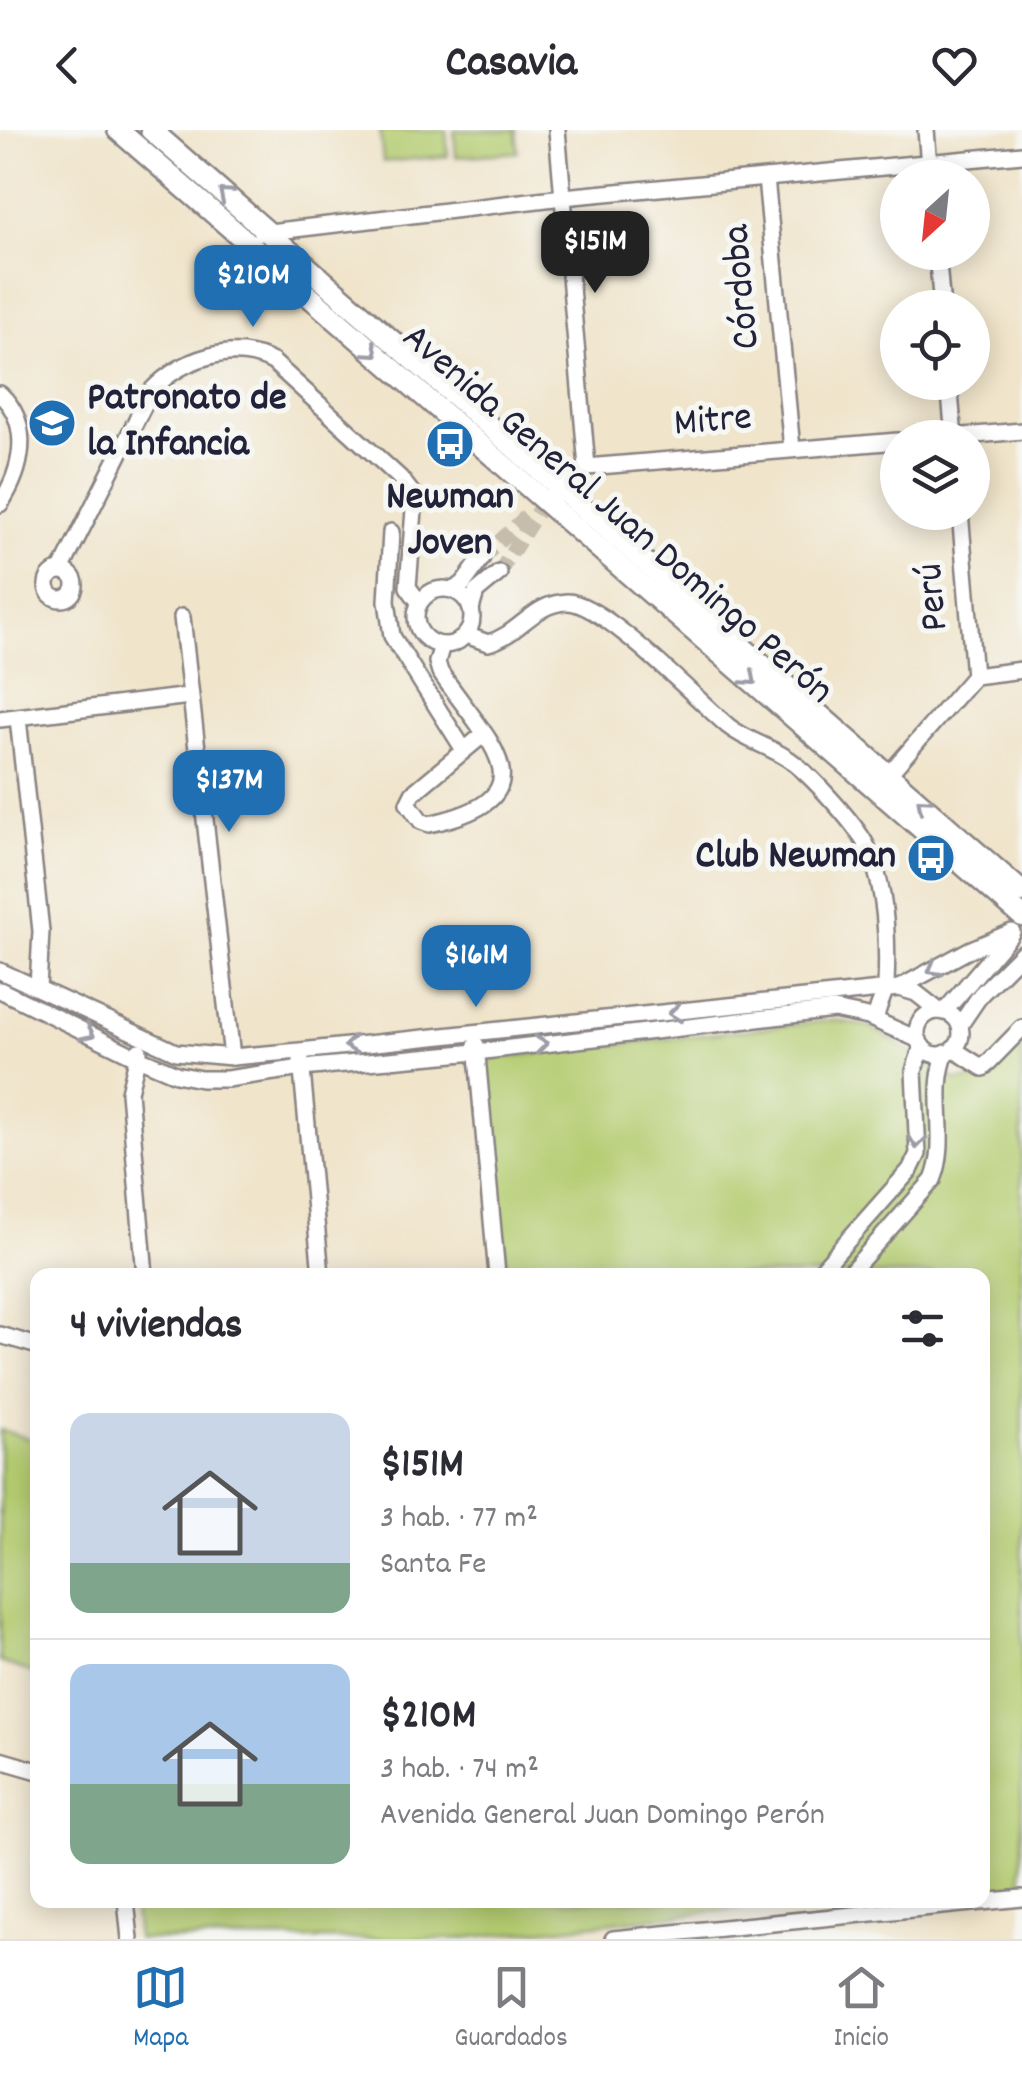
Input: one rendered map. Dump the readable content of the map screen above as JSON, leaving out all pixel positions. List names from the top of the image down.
{
  "streets": {
    "main road": ["Avenida General Juan Domingo Perón"],
    "street": ["Córdoba", "Mitre", "Perú"]
  },
  "crossings": [
    ["Córdoba", "Mitre"]
  ],
  "places": {
    "school or university": ["Patronato de la Infancia"],
    "bus stop": ["Newman Joven", "Club Newman"]
  },
  "north": "bottom left",
  "page": {
    "header": "Casavia",
    "price": [
      "$151M",
      "$210M",
      "$137M",
      "$161M"
    ],
    "heading": "4 viviendas",
    "list": [
      {
        "name": "$151M",
        "note": "3 hab. · 77 m² · Santa Fe"
      },
      {
        "name": "$210M",
        "note": "3 hab. · 74 m² · Avenida General Juan Domingo Perón"
      }
    ],
    "tabs": ["Mapa", "Guardados", "Inicio"]
  }
}
